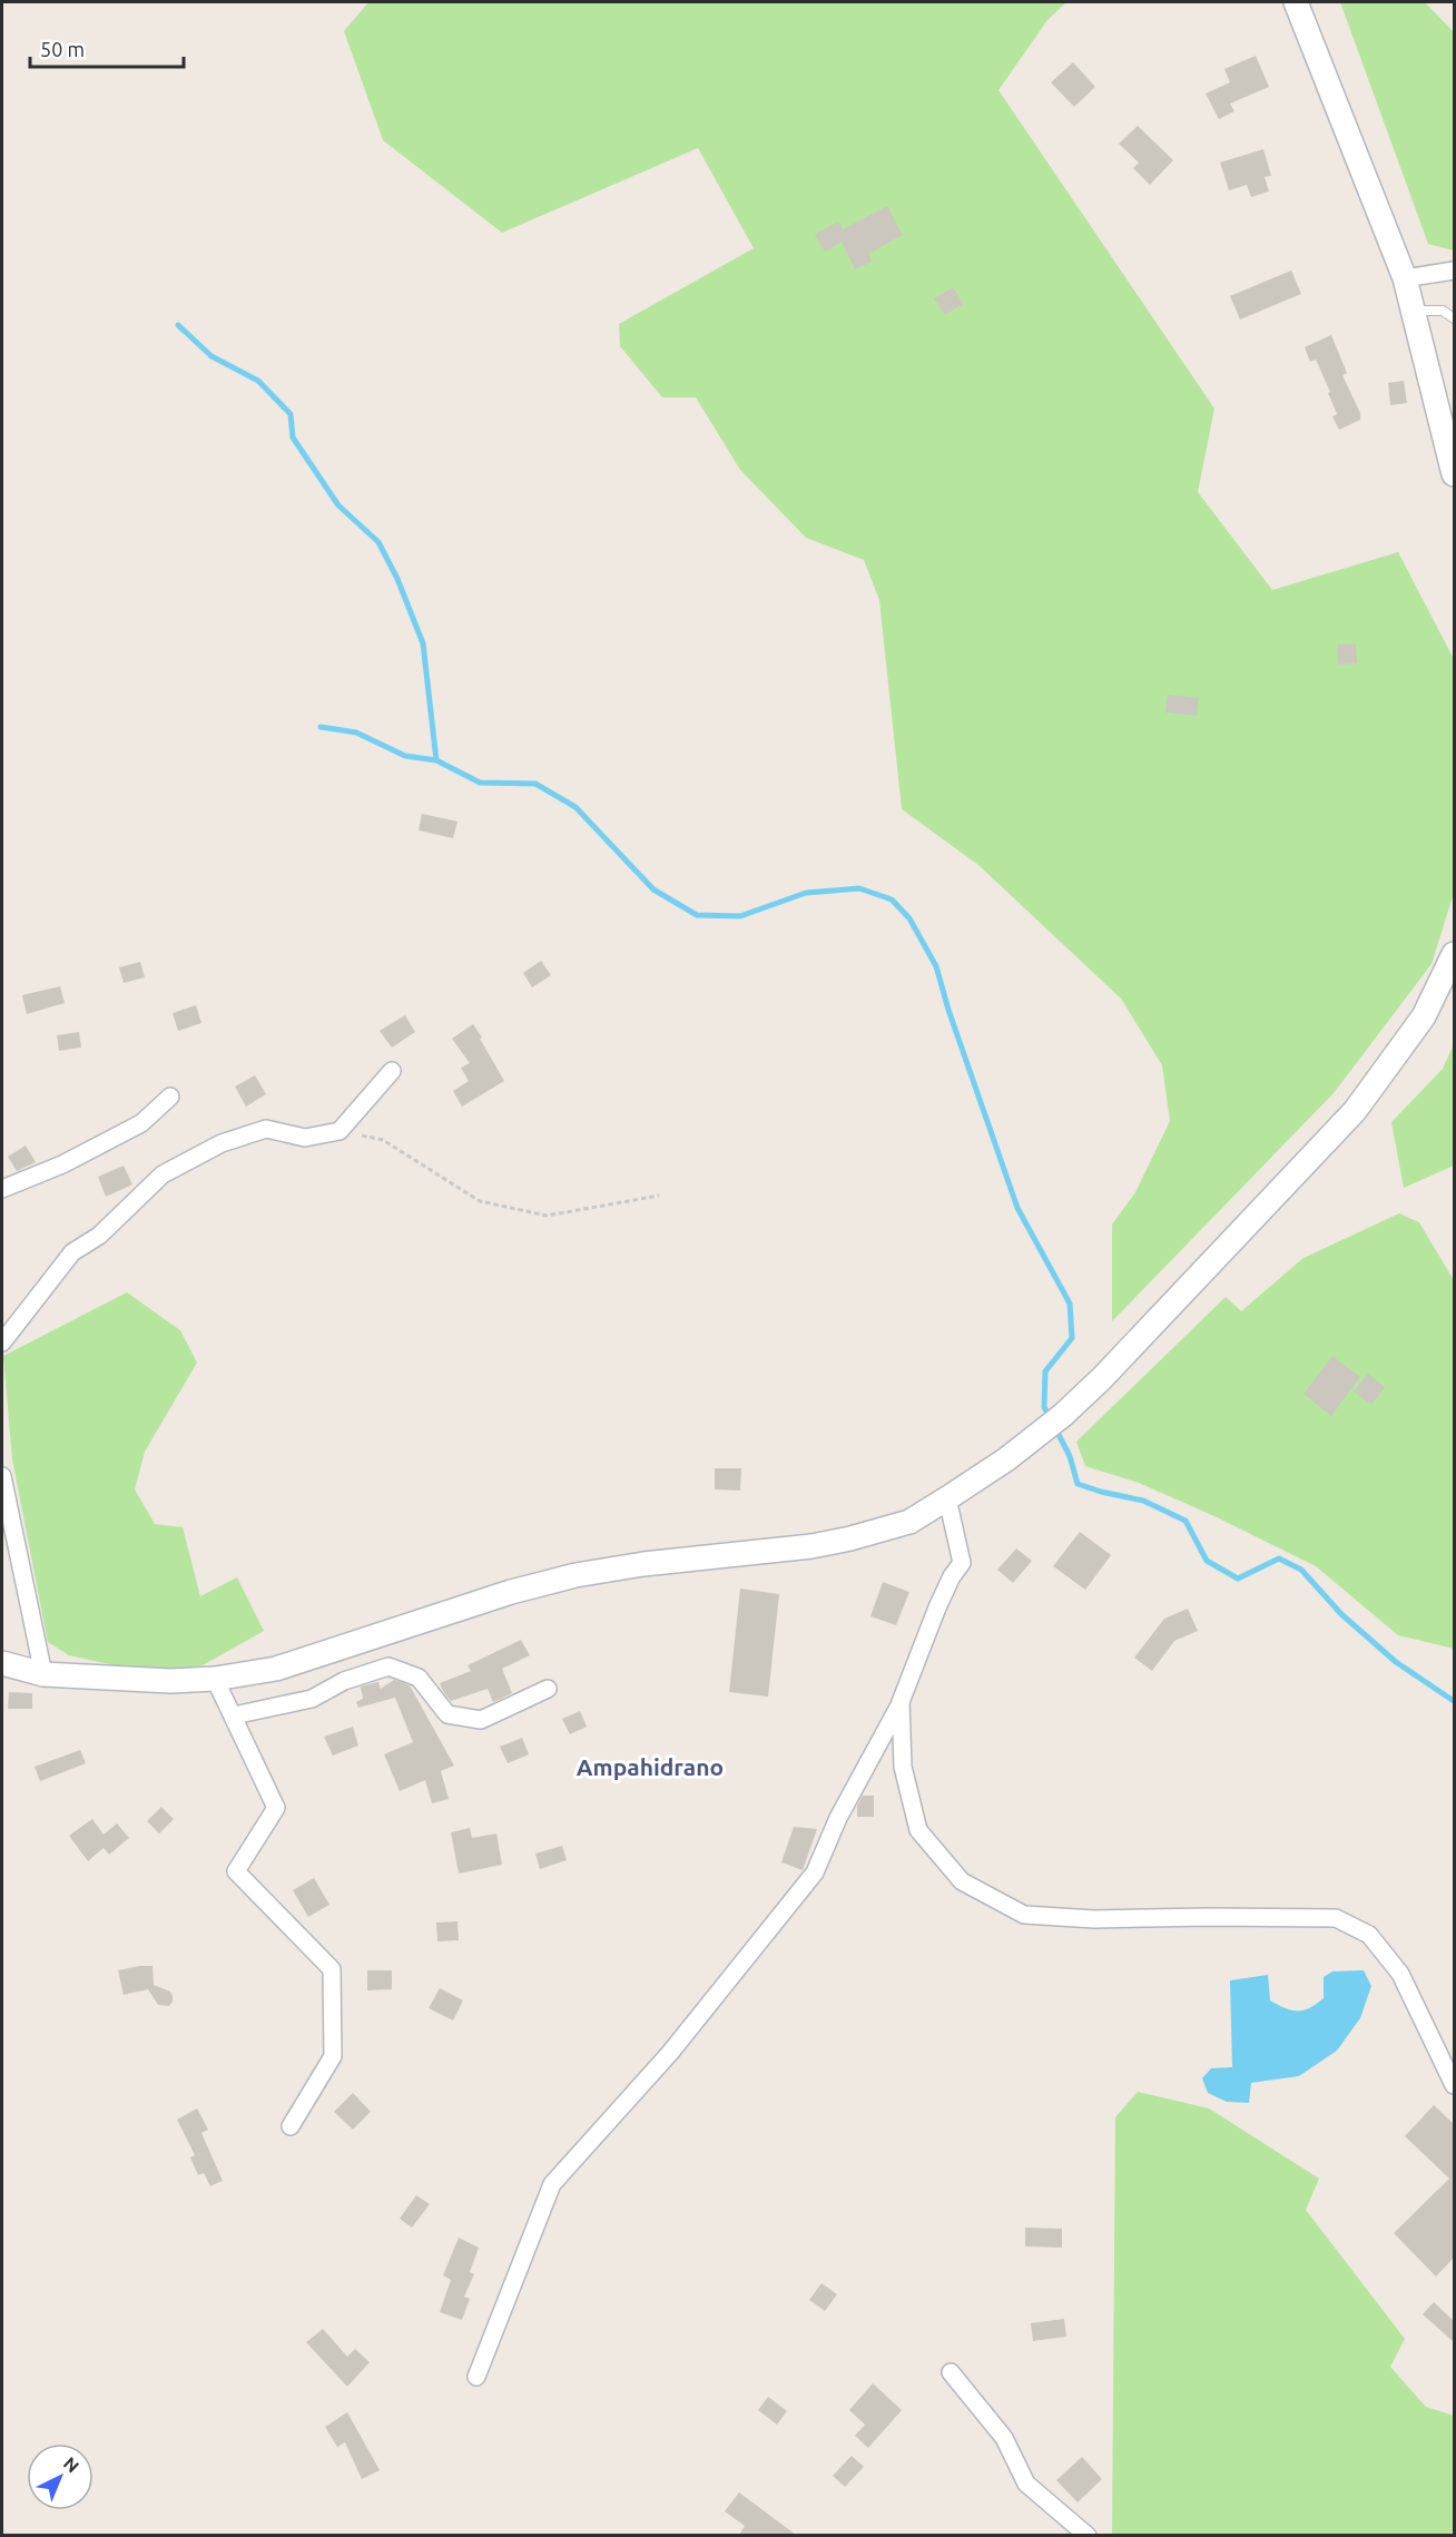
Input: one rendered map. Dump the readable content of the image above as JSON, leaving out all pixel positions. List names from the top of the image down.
{
  "districts": ["Ampahidrano"],
  "scale_bar": "50 m",
  "north": "top right"
}
